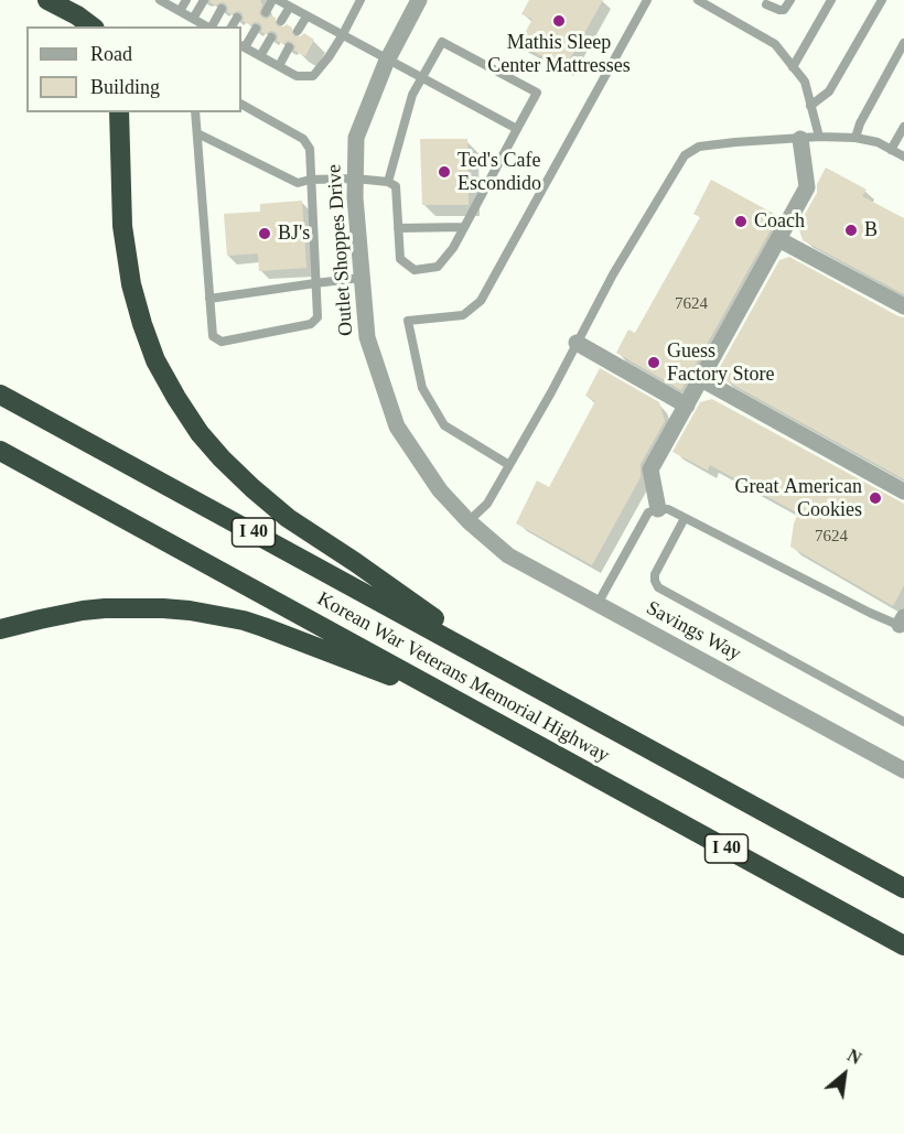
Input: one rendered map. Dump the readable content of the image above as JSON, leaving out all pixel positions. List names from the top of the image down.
{
  "streets": {
    "highway": ["I 40", "Korean War Veterans Memorial Highway"],
    "street": ["Outlet Shoppes Drive", "Savings Way"]
  },
  "crossings": [
    ["Outlet Shoppes Drive", "Savings Way"]
  ],
  "places": [
    "Mathis Sleep Center Mattresses",
    "Ted's Cafe Escondido",
    "Coach",
    "B",
    "BJ's",
    "Guess Factory Store",
    "Great American Cookies"
  ],
  "house_numbers": ["7624", "7624"],
  "legend": ["Road", "Building"],
  "north": "top right"
}
